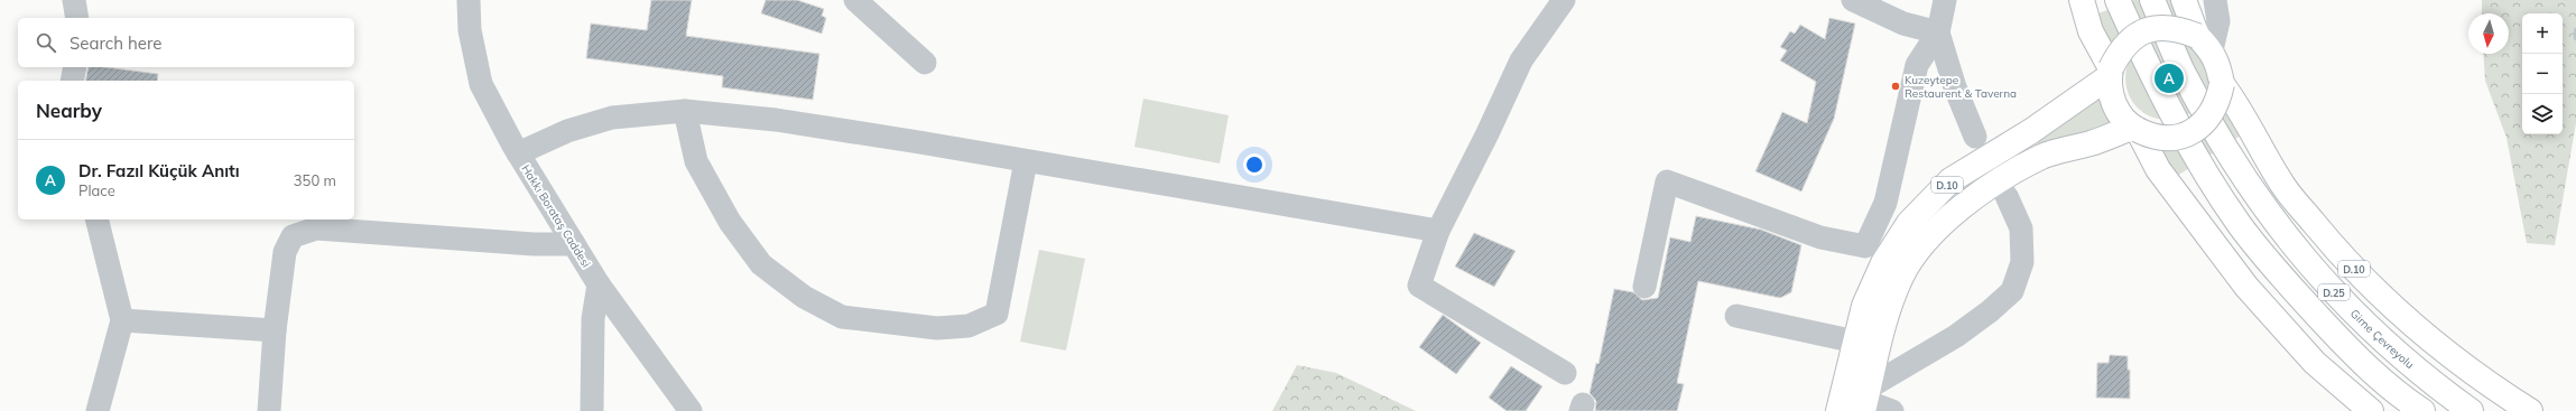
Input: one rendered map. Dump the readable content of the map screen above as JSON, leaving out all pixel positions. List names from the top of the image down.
{
  "streets": {
    "main road": ["D.10", "D.25", "Girne Çevreyolu"],
    "street": ["Hakkı Borataş Caddesi"]
  },
  "places": ["Kuzeytepe Restaurent & Taverna"],
  "north": "bottom",
  "page": {
    "map_buttons": ["+", "−"],
    "search": "Search here",
    "pins": "A",
    "heading": "Nearby",
    "list": [
      {
        "mark": "A",
        "name": "Dr. Fazıl Küçük Anıtı",
        "note": "Place",
        "value": "350 m"
      }
    ]
  }
}
